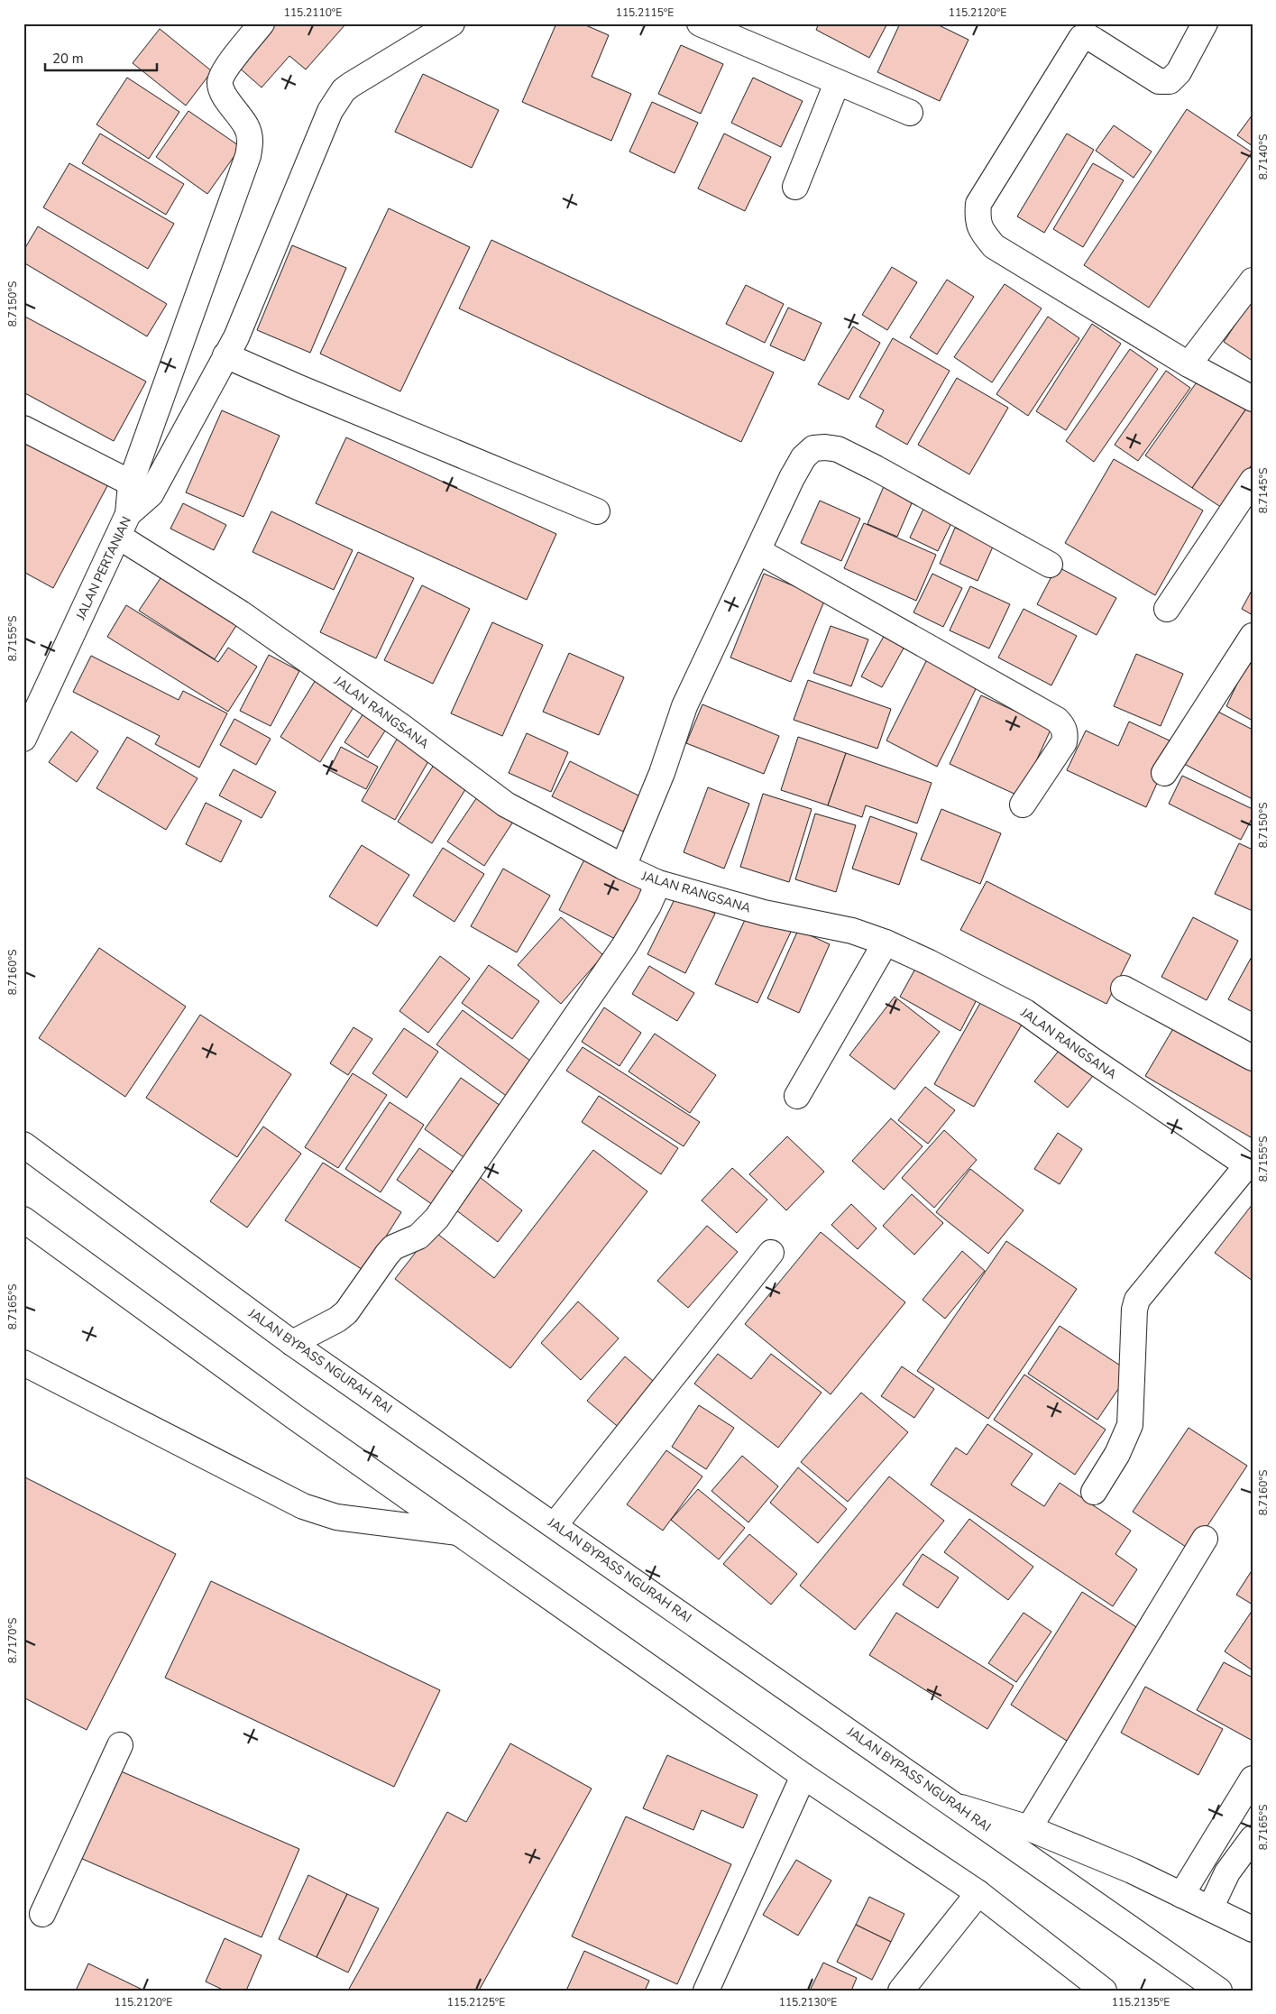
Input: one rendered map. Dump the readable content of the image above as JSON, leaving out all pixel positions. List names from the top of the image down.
{
  "streets": {
    "main road": ["JALAN PERTANIAN", "JALAN RANGSANA", "JALAN BYPASS NGURAH RAI"]
  },
  "crossings": [
    ["JALAN PERTANIAN", "JALAN RANGSANA"]
  ],
  "scale_bar": "20 m",
  "coordinates": [
    "115.2110°E",
    "115.2115°E",
    "115.2120°E",
    "8.7140°S",
    "8.7150°S",
    "8.7145°S",
    "8.7155°S",
    "8.7160°S",
    "8.7165°S",
    "8.7170°S",
    "115.2125°E",
    "115.2130°E",
    "115.2135°E"
  ]
}
